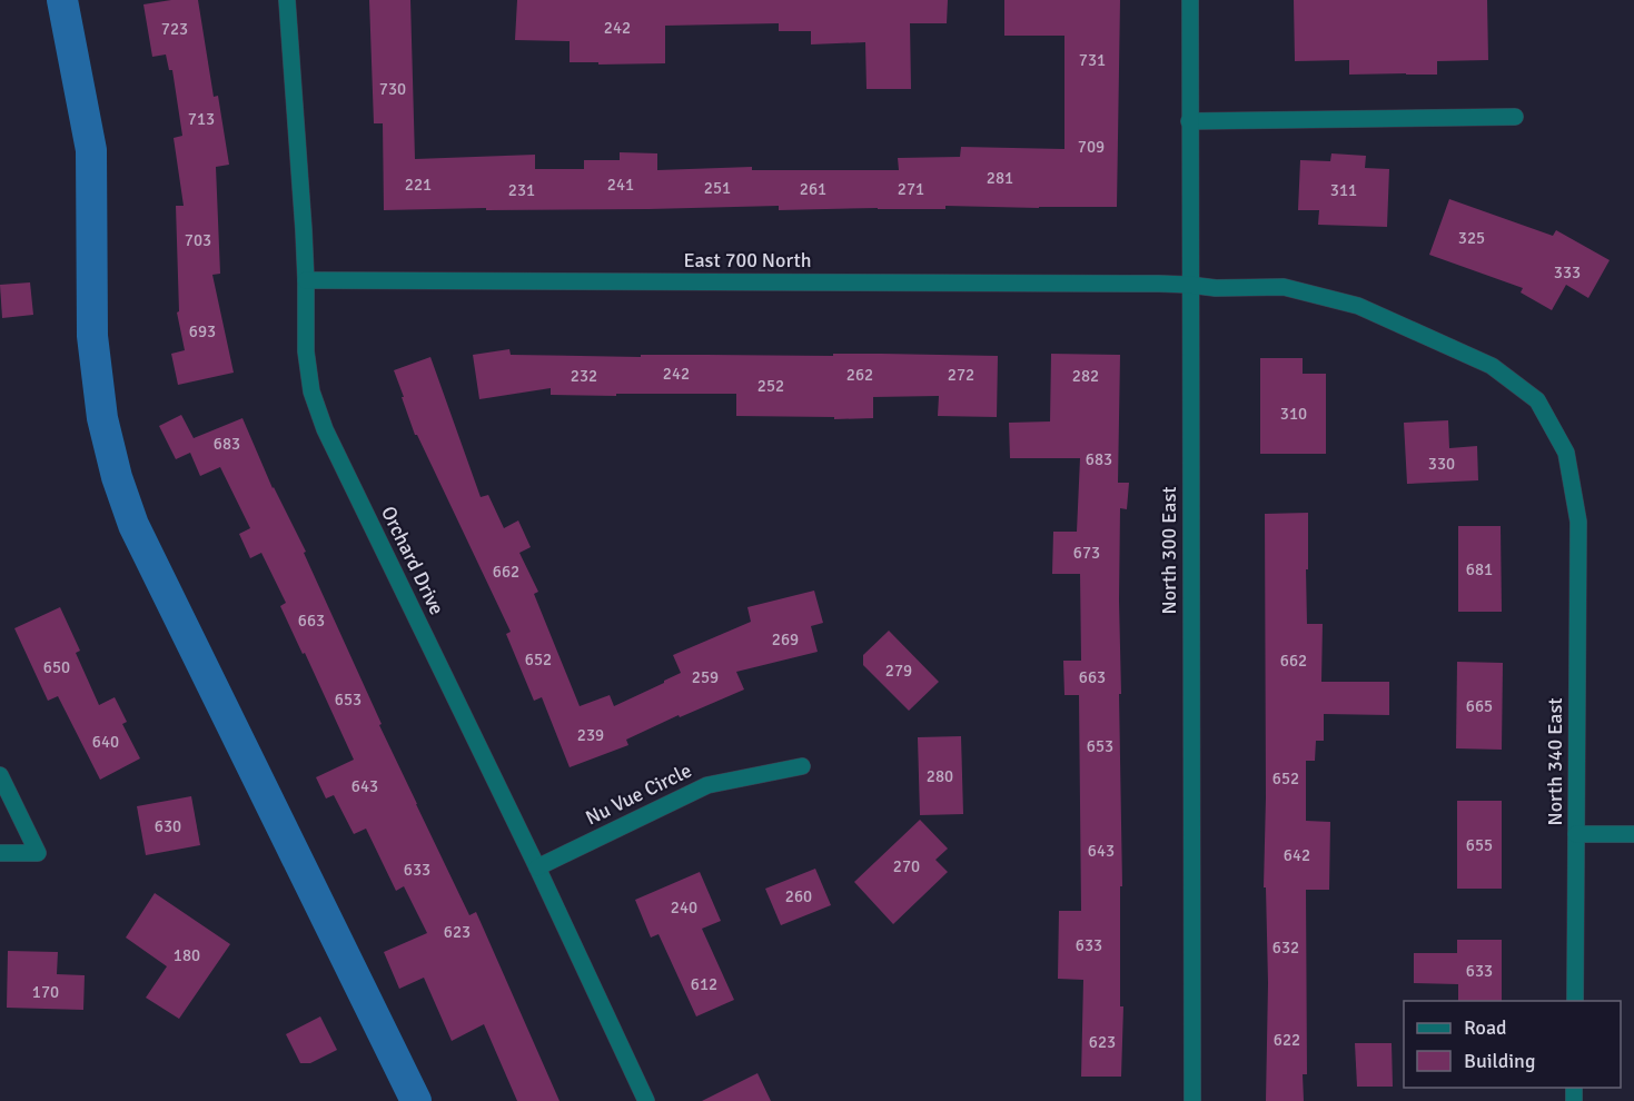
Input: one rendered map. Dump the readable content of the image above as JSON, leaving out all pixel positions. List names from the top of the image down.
{
  "streets": {
    "street": [
      "East 700 North",
      "North 300 East",
      "Orchard Drive",
      "North 340 East",
      "Nu Vue Circle"
    ]
  },
  "crossings": [
    ["East 700 North", "North 300 East"],
    ["East 700 North", "Orchard Drive"],
    ["East 700 North", "North 340 East"],
    ["Orchard Drive", "Nu Vue Circle"]
  ],
  "house_numbers": [
    "242",
    "723",
    "731",
    "730",
    "713",
    "709",
    "281",
    "221",
    "241",
    "251",
    "261",
    "271",
    "231",
    "311",
    "325",
    "703",
    "333",
    "693",
    "242",
    "262",
    "272",
    "232",
    "282",
    "252",
    "310",
    "683",
    "683",
    "330",
    "673",
    "681",
    "662",
    "663",
    "269",
    "652",
    "662",
    "650",
    "279",
    "259",
    "663",
    "653",
    "665",
    "239",
    "640",
    "653",
    "280",
    "652",
    "643",
    "630",
    "655",
    "643",
    "642",
    "270",
    "633",
    "260",
    "240",
    "623",
    "633",
    "632",
    "180",
    "633",
    "612",
    "170",
    "622",
    "623"
  ],
  "legend": ["Road", "Building"]
}
